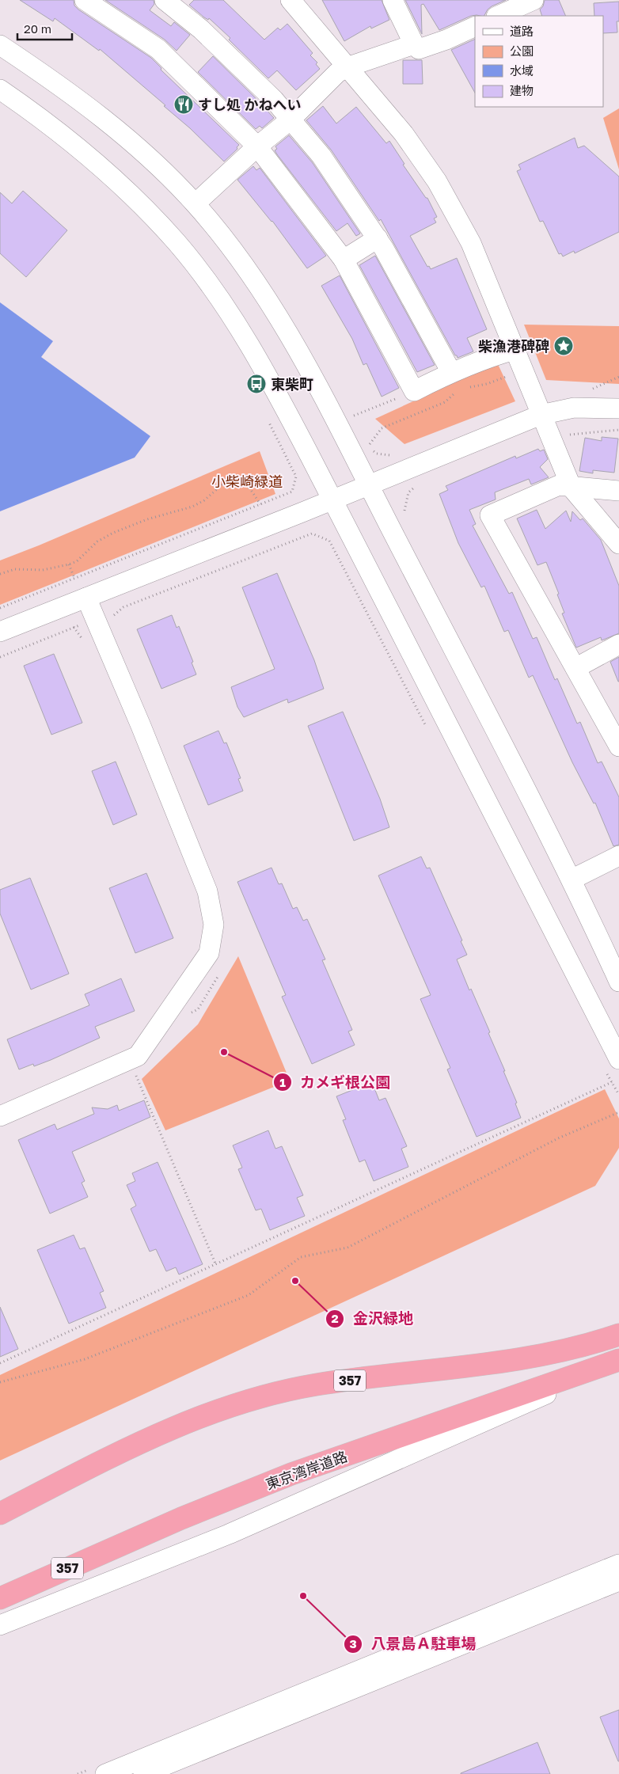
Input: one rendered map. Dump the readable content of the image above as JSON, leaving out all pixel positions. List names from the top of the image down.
{
  "streets": {
    "highway": ["357", "東京湾岸道路"]
  },
  "parks": ["小柴崎緑道"],
  "places": {
    "restaurant": ["すし処 かねへい"],
    "place": ["柴漁港碑碑"],
    "bus stop": ["東柴町"],
    "other": ["カメギ根公園", "金沢緑地", "八景島Ａ駐車場"]
  },
  "legend": [
    "道路",
    "公園",
    "水域",
    "建物"
  ],
  "scale_bar": "20 m"
}
